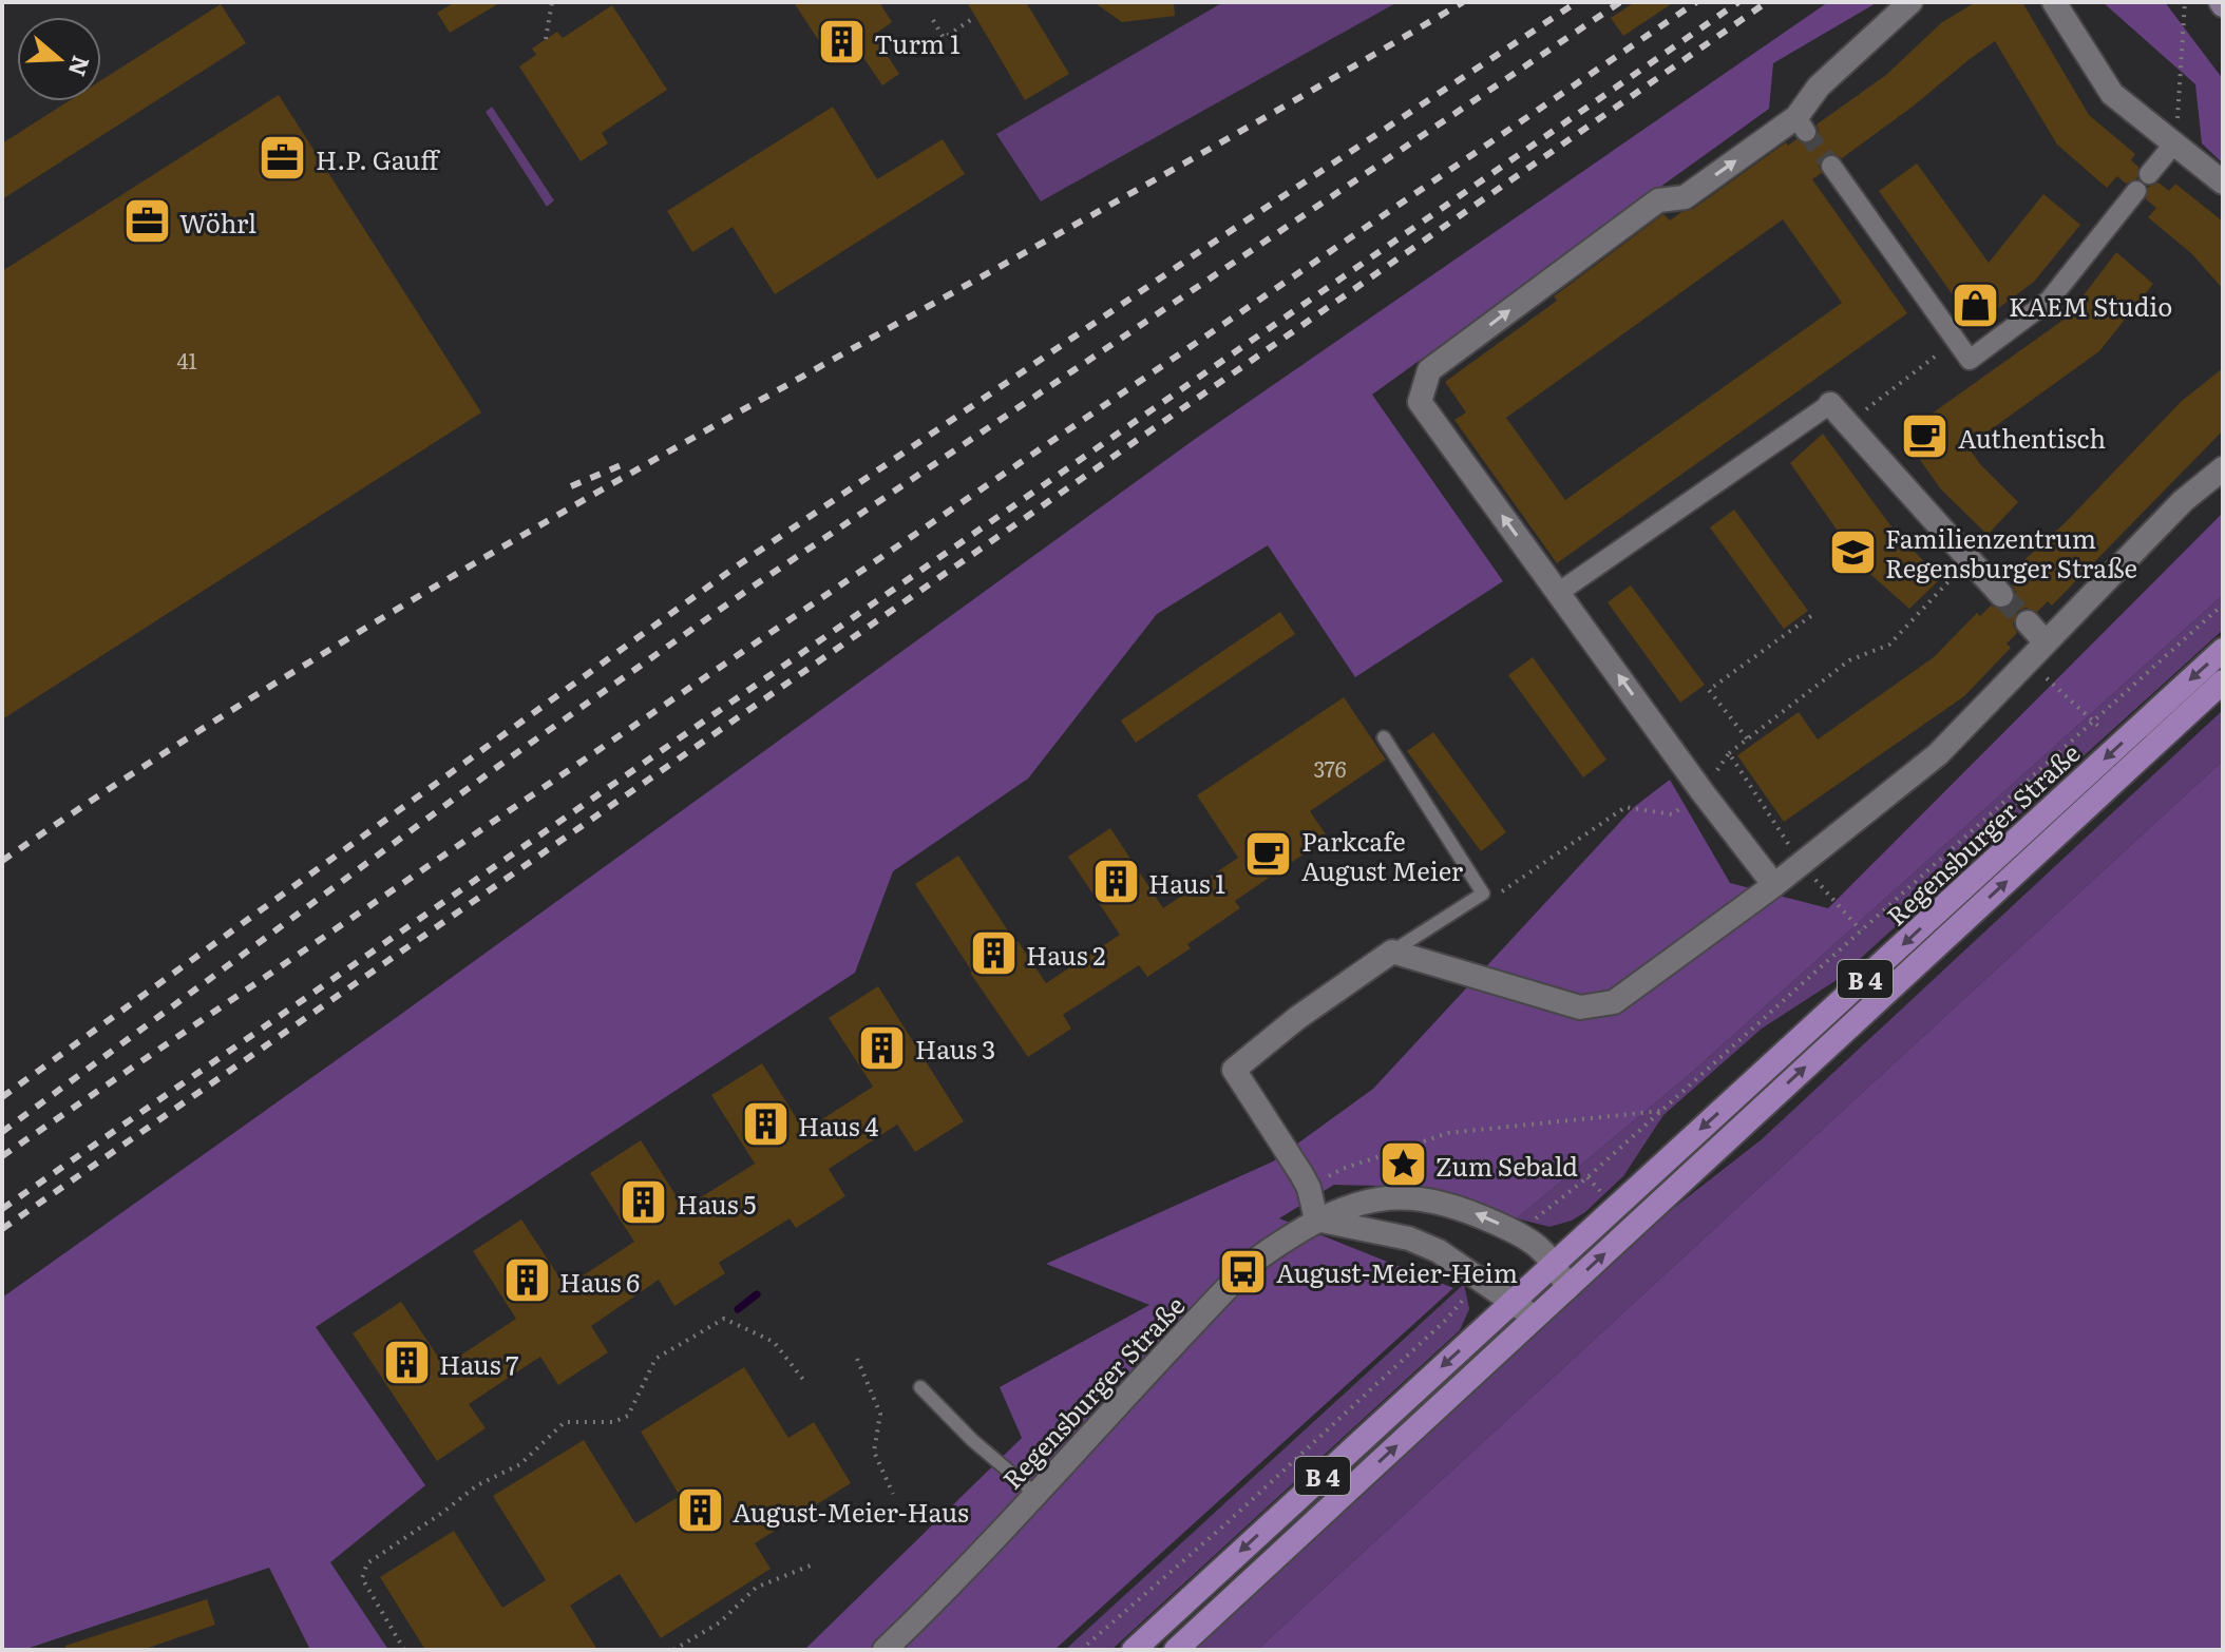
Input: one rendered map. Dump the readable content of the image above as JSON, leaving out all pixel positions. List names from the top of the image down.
{
  "streets": {
    "main road": ["Regensburger Straße", "B 4"]
  },
  "crossings": [
    ["Regensburger Straße", "B 4"]
  ],
  "places": {
    "building": [
      "Turm 1",
      "Haus 1",
      "Haus 2",
      "Haus 3",
      "Haus 4",
      "Haus 5",
      "Haus 6",
      "Haus 7",
      "August-Meier-Haus"
    ],
    "office": ["H.P. Gauff", "Wöhrl"],
    "shop": ["KAEM Studio"],
    "cafe": ["Authentisch", "Parkcafe August Meier"],
    "school or university": ["Familienzentrum Regensburger Straße"],
    "place": ["Zum Sebald"],
    "bus stop": ["August-Meier-Heim"]
  },
  "house_numbers": ["41", "376"],
  "north": "right"
}
